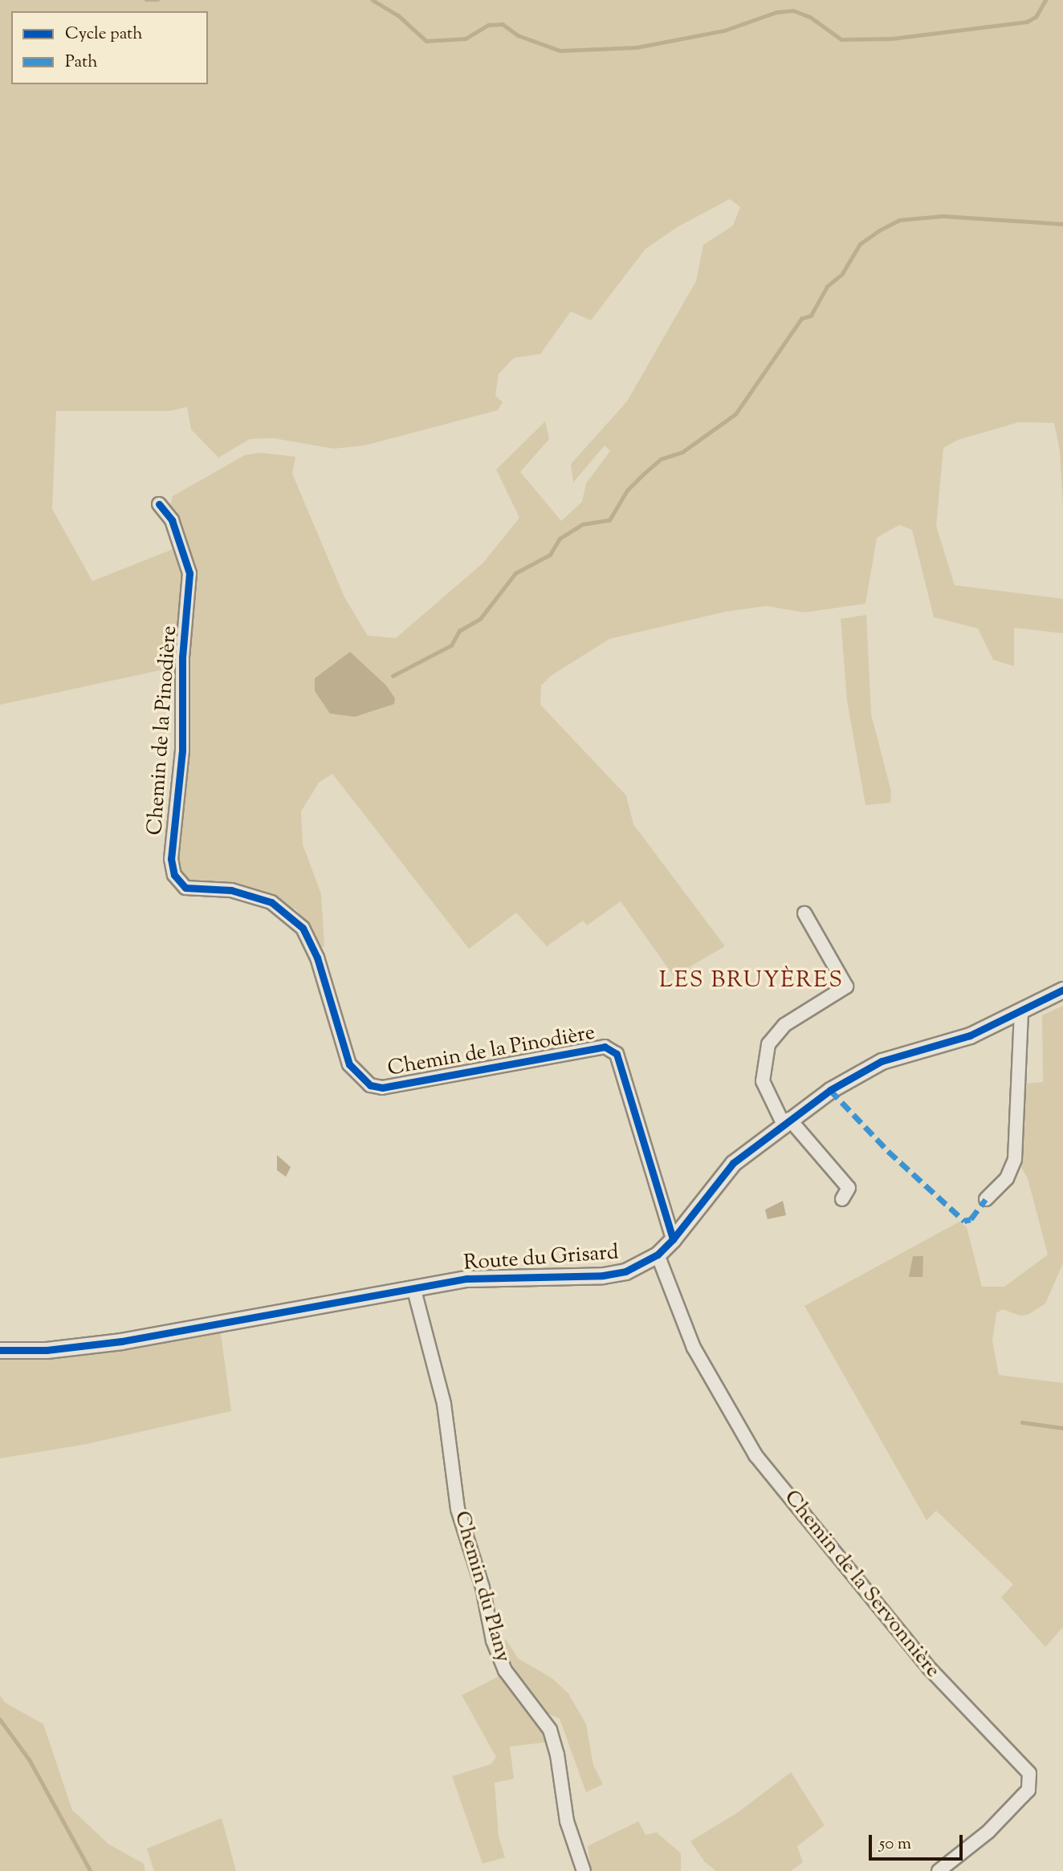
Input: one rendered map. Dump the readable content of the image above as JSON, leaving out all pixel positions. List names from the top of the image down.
{
  "streets": {
    "street": [
      "Chemin de la Pinodière",
      "Route du Grisard",
      "Chemin de la Servonnière",
      "Chemin du Plany"
    ]
  },
  "crossings": [
    ["Chemin de la Pinodière", "Route du Grisard"],
    ["Route du Grisard", "Chemin de la Servonnière"],
    ["Route du Grisard", "Chemin du Plany"]
  ],
  "districts": ["LES BRUYÈRES"],
  "legend": ["Cycle path", "Path"],
  "scale_bar": "50 m"
}
